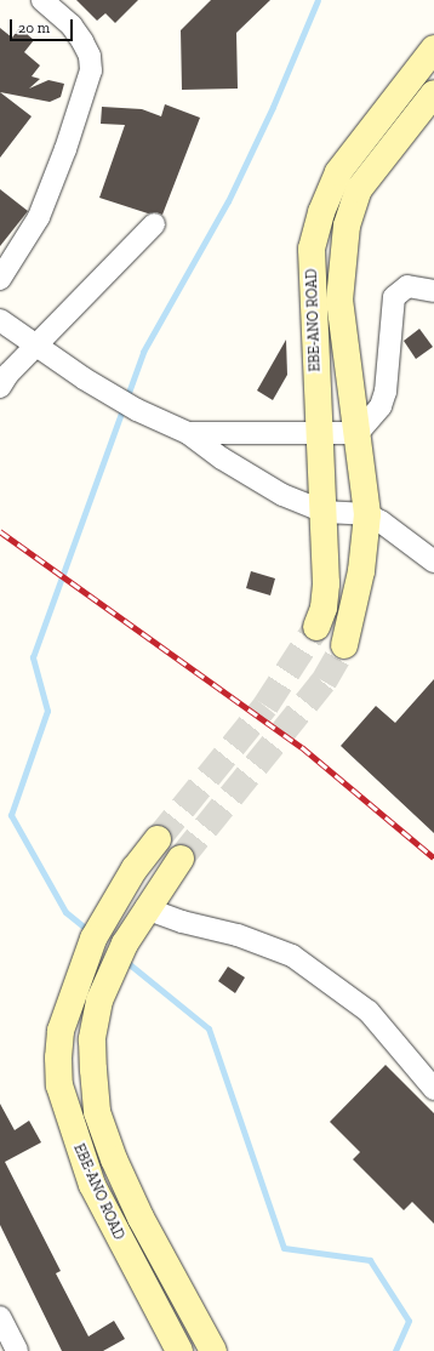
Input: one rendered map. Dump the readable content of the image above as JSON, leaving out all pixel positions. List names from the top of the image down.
{
  "streets": {
    "main road": ["EBE-ANO ROAD"]
  },
  "scale_bar": "20 m"
}
